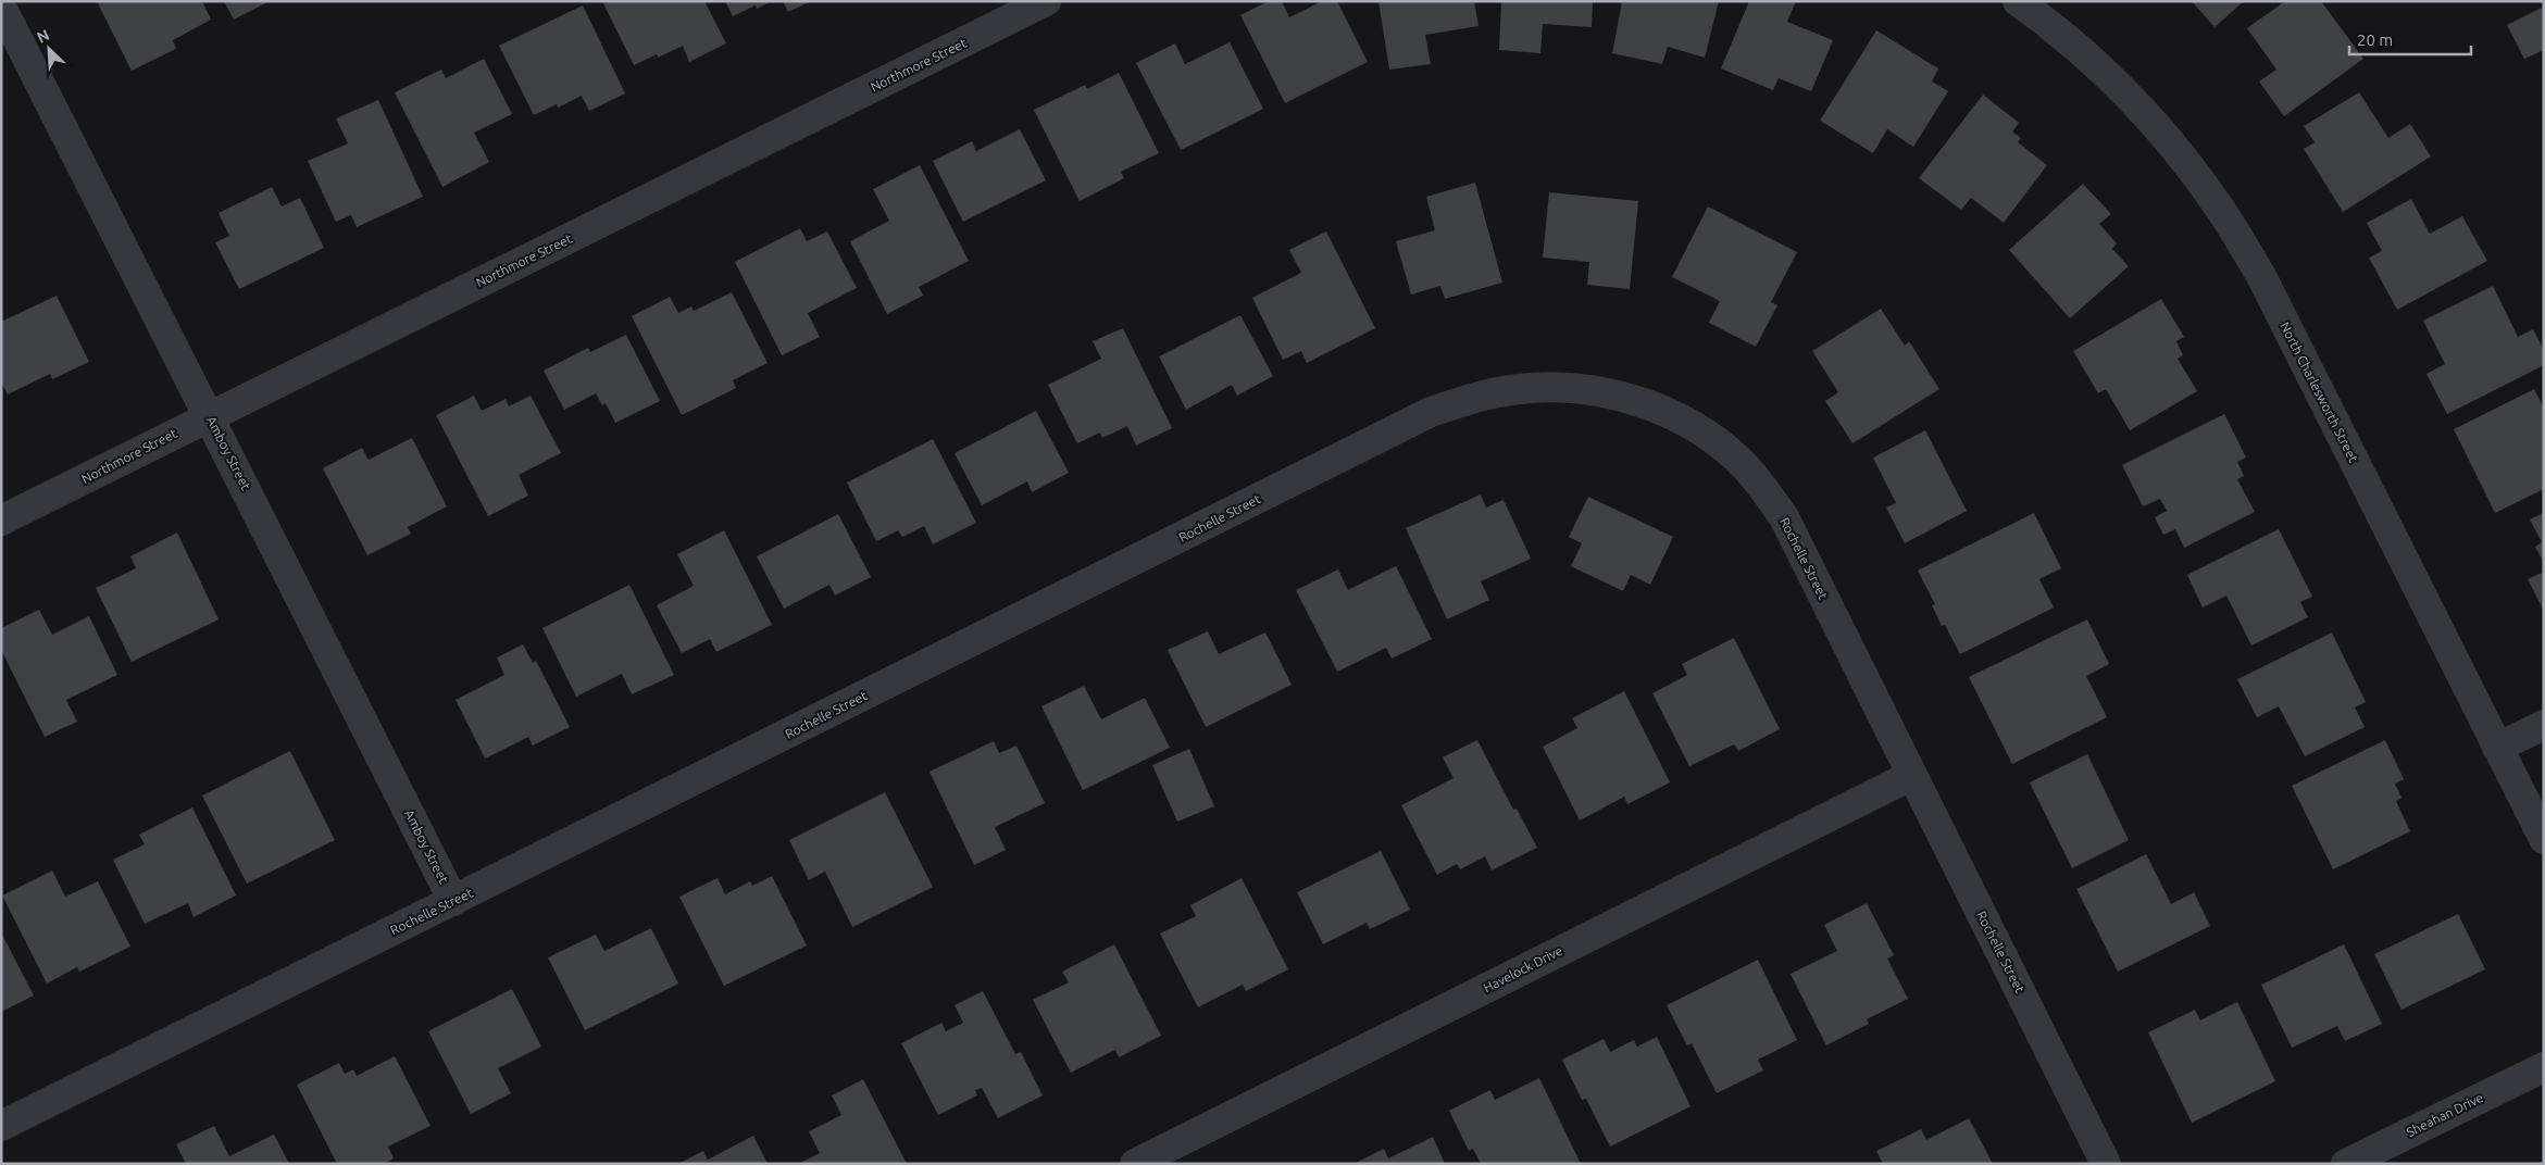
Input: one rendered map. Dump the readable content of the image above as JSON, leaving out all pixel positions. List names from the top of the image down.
{
  "streets": {
    "street": [
      "Northmore Street",
      "North Charlesworth Street",
      "Amboy Street",
      "Rochelle Street",
      "Havelock Drive",
      "Sheahan Drive"
    ]
  },
  "crossings": [
    ["Northmore Street", "Amboy Street"],
    ["Amboy Street", "Rochelle Street"],
    ["Rochelle Street", "Havelock Drive"]
  ],
  "scale_bar": "20 m",
  "north": "top left"
}
